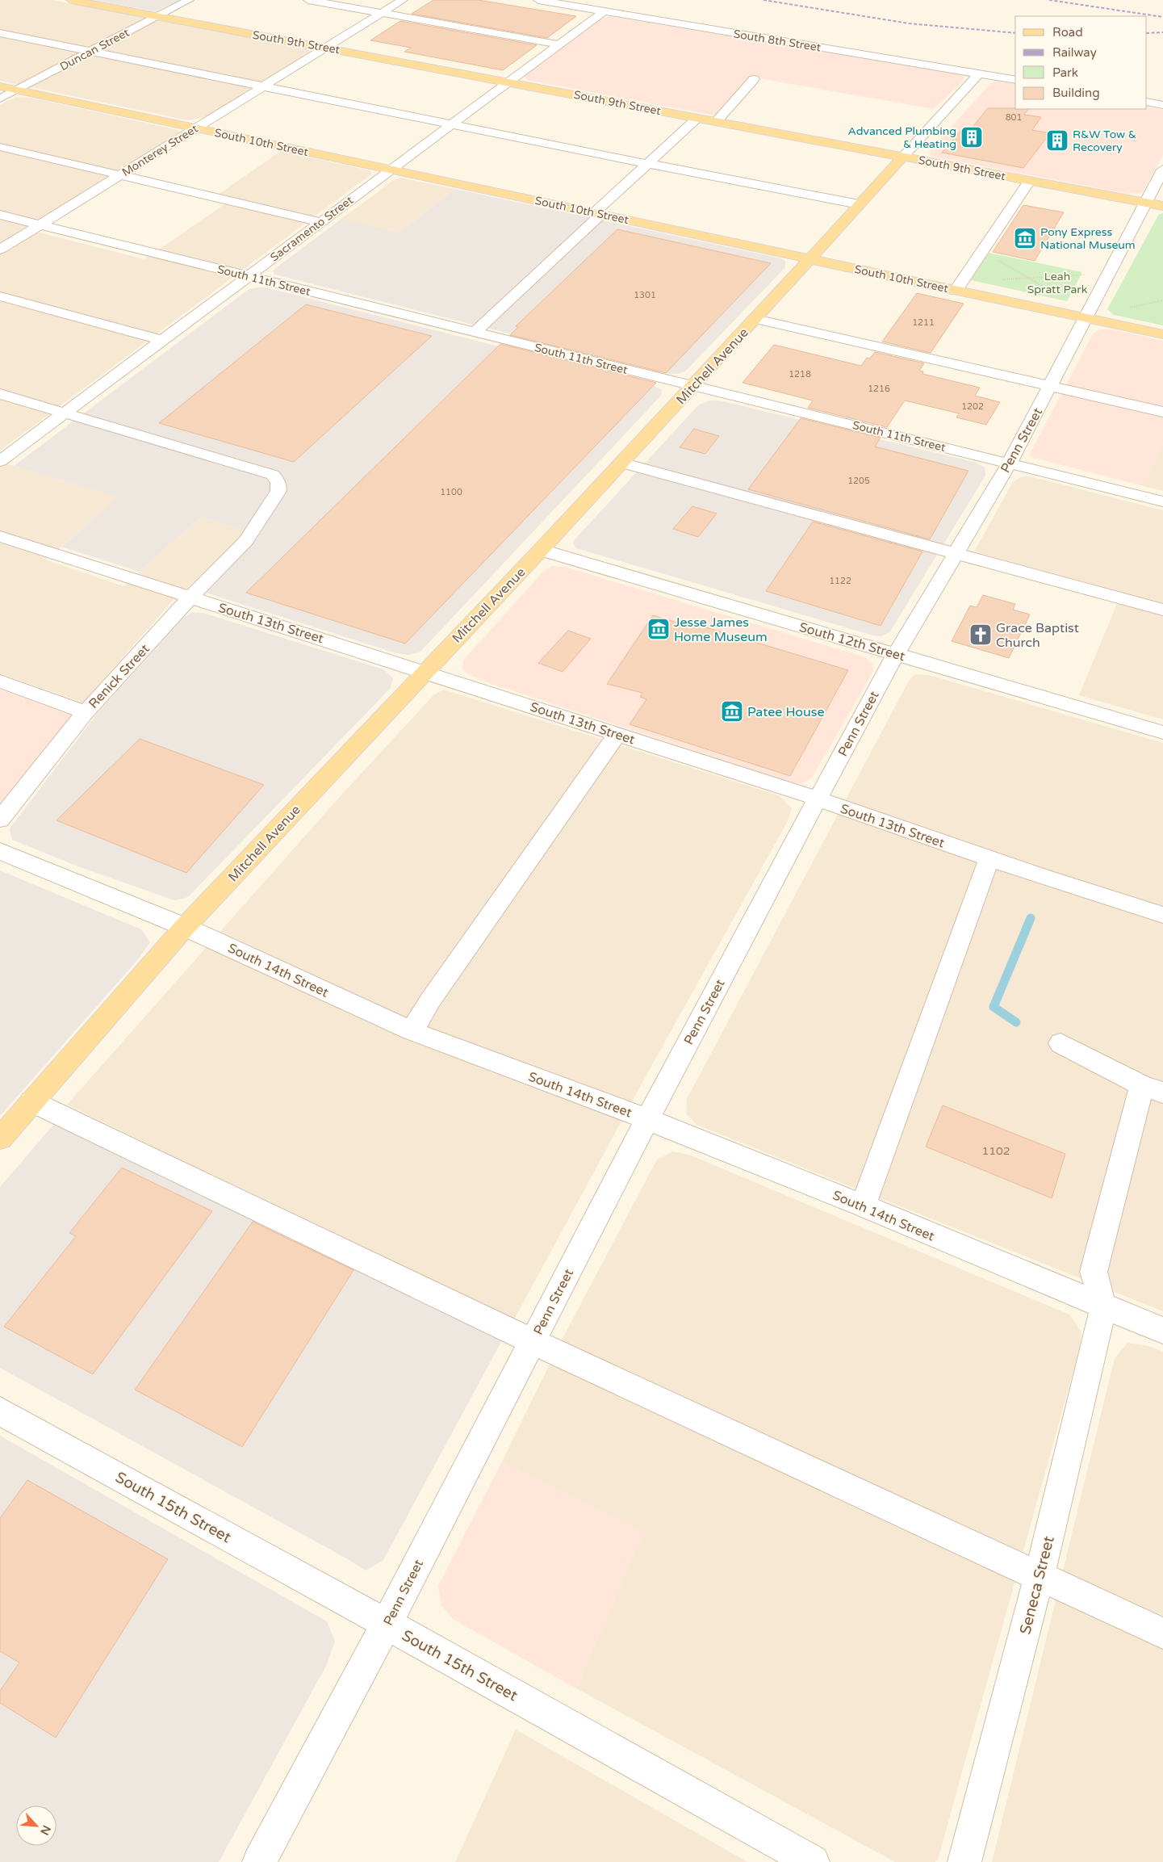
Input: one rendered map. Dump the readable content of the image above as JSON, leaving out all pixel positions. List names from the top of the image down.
{
  "streets": {
    "main road": ["South 9th Street", "South 10th Street", "Mitchell Avenue"],
    "street": [
      "South 8th Street",
      "Duncan Street",
      "Monterey Street",
      "Sacramento Street",
      "South 11th Street",
      "Penn Street",
      "South 13th Street",
      "South 12th Street",
      "Renick Street",
      "South 14th Street",
      "South 15th Street",
      "Seneca Street"
    ]
  },
  "crossings": [
    ["South 8th Street", "Sacramento Street"],
    ["South 8th Street", "Mitchell Avenue"],
    ["South 9th Street", "Duncan Street"],
    ["South 9th Street", "Monterey Street"],
    ["South 9th Street", "Sacramento Street"],
    ["South 9th Street", "Mitchell Avenue"],
    ["South 9th Street", "Penn Street"],
    ["Duncan Street", "South 10th Street"],
    ["South 10th Street", "Monterey Street"],
    ["South 10th Street", "Sacramento Street"],
    ["South 10th Street", "Mitchell Avenue"],
    ["South 10th Street", "Penn Street"],
    ["Monterey Street", "South 11th Street"],
    ["Sacramento Street", "South 11th Street"],
    ["Sacramento Street", "Renick Street"],
    ["South 11th Street", "Mitchell Avenue"],
    ["South 11th Street", "Penn Street"],
    ["Mitchell Avenue", "South 13th Street"],
    ["Mitchell Avenue", "South 12th Street"],
    ["Mitchell Avenue", "South 14th Street"],
    ["Penn Street", "South 13th Street"],
    ["Penn Street", "South 12th Street"],
    ["Penn Street", "South 14th Street"],
    ["Penn Street", "South 15th Street"],
    ["South 13th Street", "Renick Street"],
    ["South 14th Street", "Seneca Street"]
  ],
  "parks": ["Leah Spratt Park"],
  "places": {
    "building": ["Advanced Plumbing & Heating", "R&W Tow & Recovery"],
    "museum": ["Pony Express National Museum", "Jesse James Home Museum", "Patee House"],
    "church": ["Grace Baptist Church"]
  },
  "house_numbers": [
    "801",
    "1301",
    "1211",
    "1218",
    "1216",
    "1202",
    "1205",
    "1100",
    "1122",
    "1102"
  ],
  "legend": [
    "Road",
    "Railway",
    "Park",
    "Building"
  ],
  "north": "bottom right"
}
